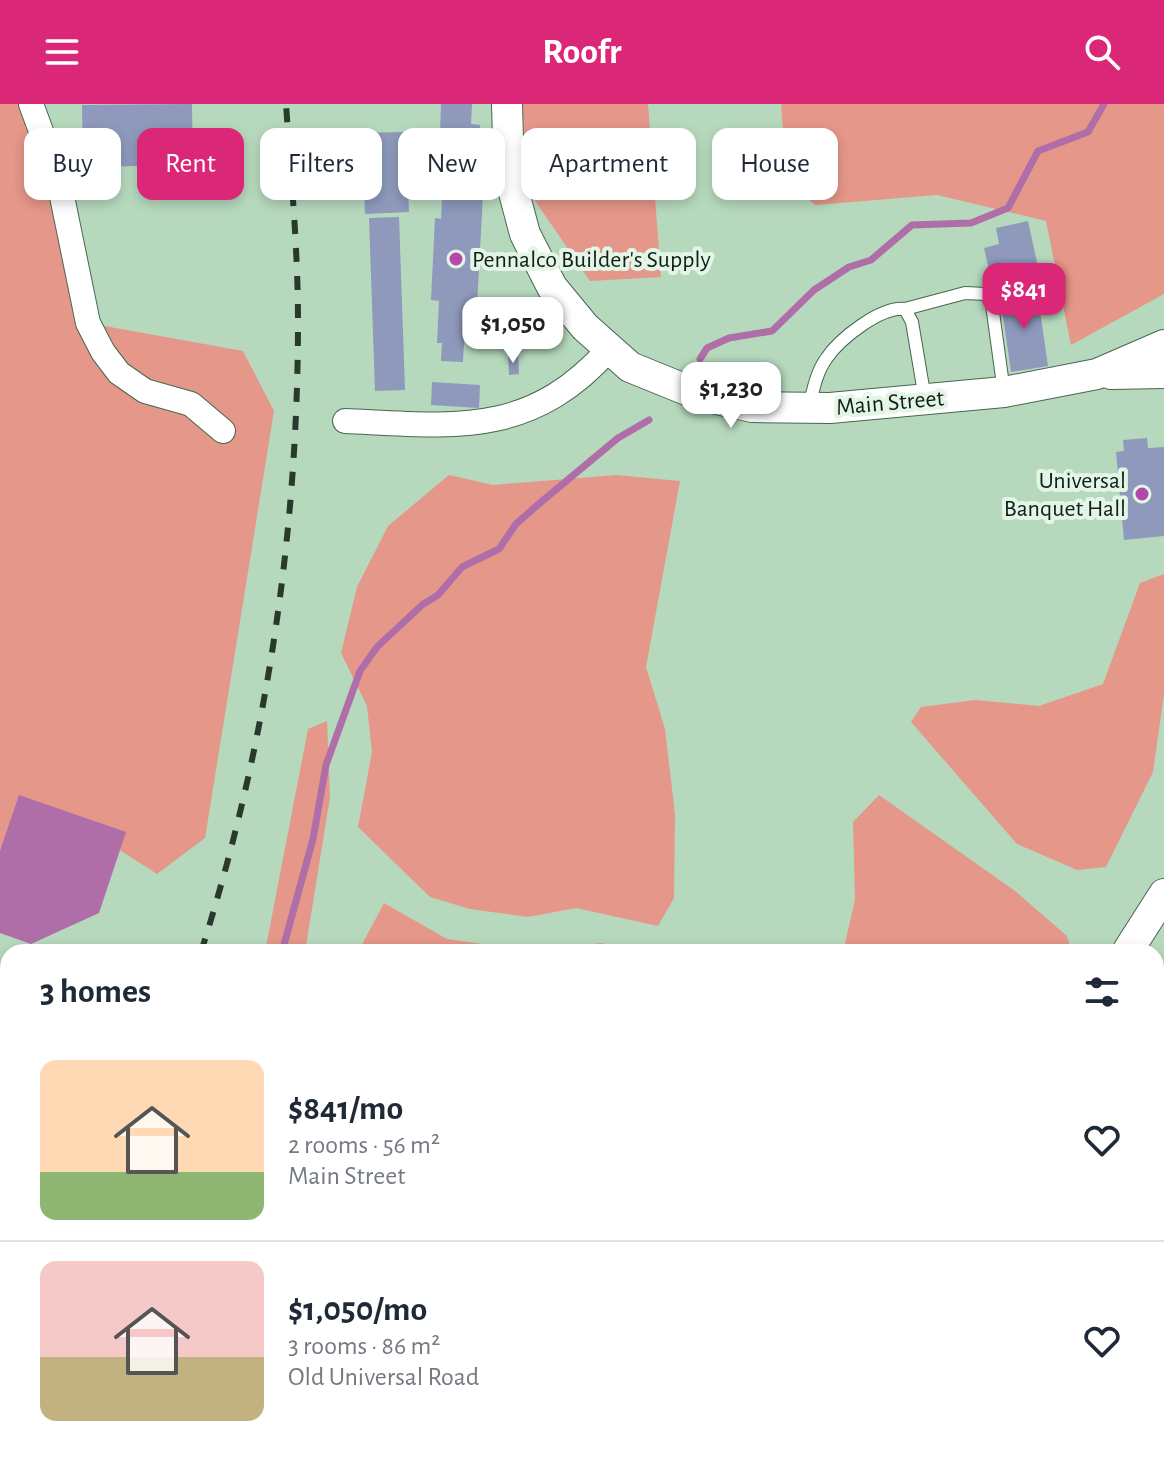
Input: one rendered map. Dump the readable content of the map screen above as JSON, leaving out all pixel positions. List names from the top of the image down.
{
  "streets": {
    "street": ["Main Street"]
  },
  "places": ["Pennalco Builder's Supply", "Universal Banquet Hall"],
  "page": {
    "header": "Roofr",
    "chip": [
      "Buy",
      "Rent",
      "Filters",
      "New",
      "Apartment",
      "House"
    ],
    "price": ["$841", "$1,050", "$1,230"],
    "heading": "3 homes",
    "list": [
      {
        "name": "$841/mo",
        "note": "2 rooms · 56 m² · Main Street"
      },
      {
        "name": "$1,050/mo",
        "note": "3 rooms · 86 m² · Old Universal Road"
      }
    ]
  }
}
